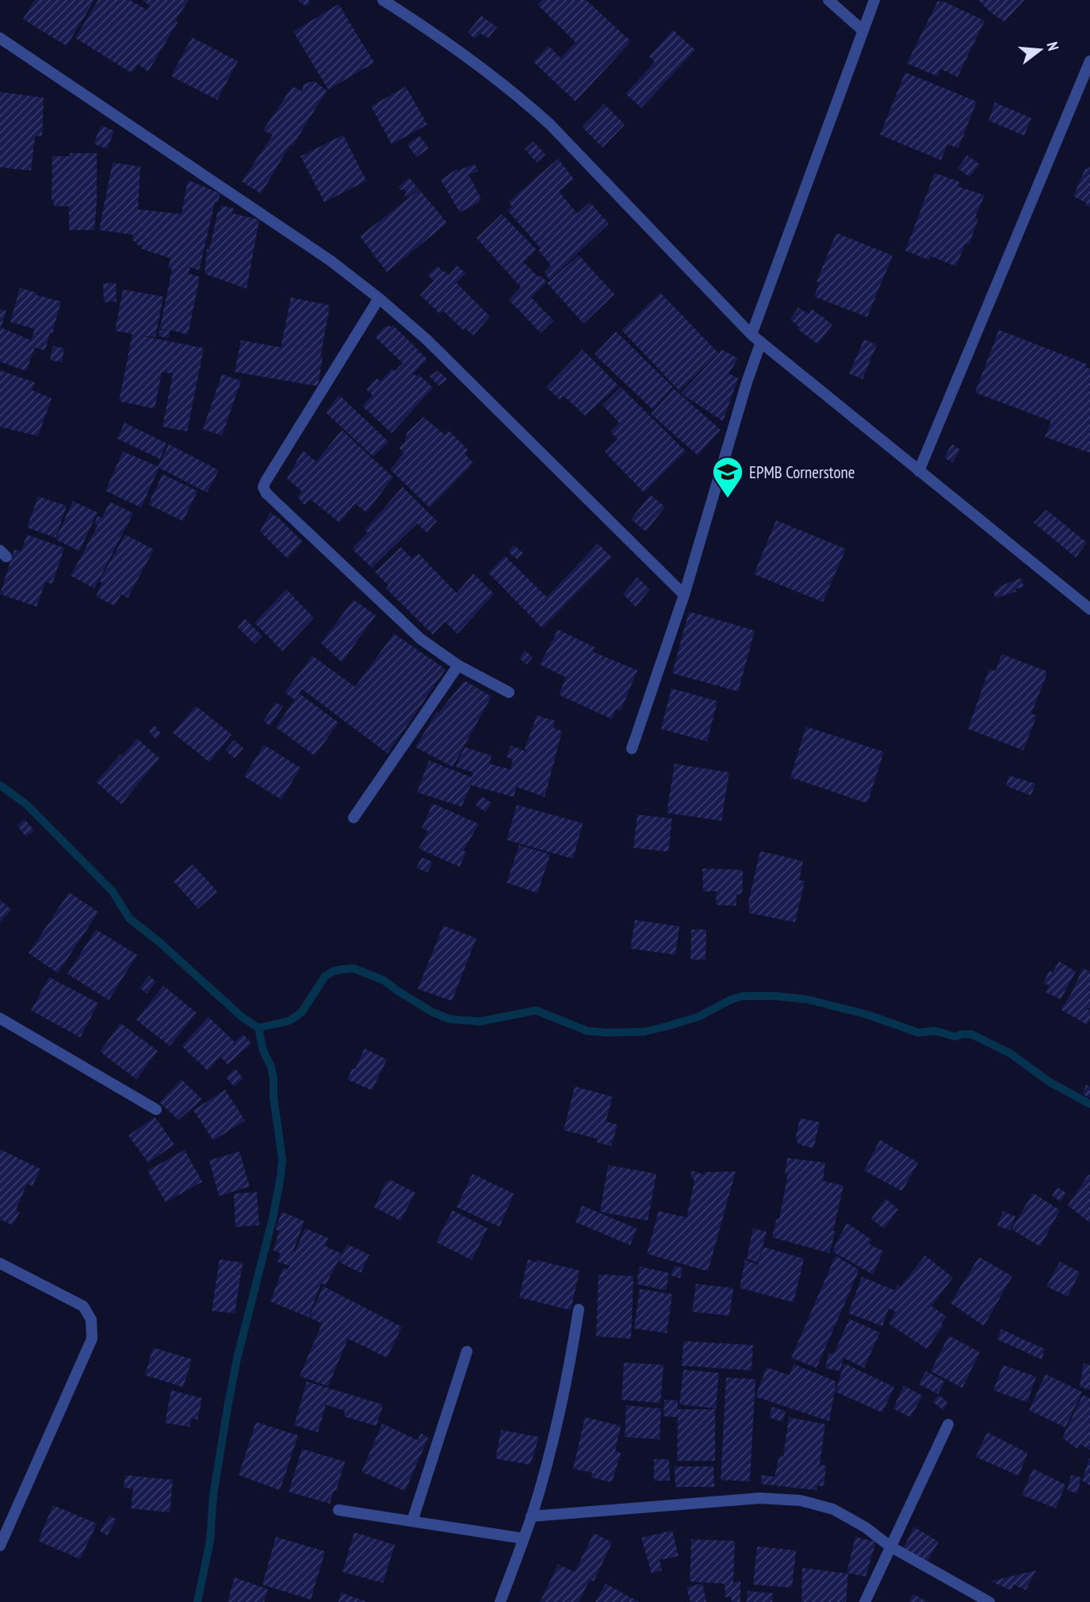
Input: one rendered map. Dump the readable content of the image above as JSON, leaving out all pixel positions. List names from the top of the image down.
{
  "places": {
    "school or university": ["EPMB Cornerstone"]
  },
  "north": "right"
}
